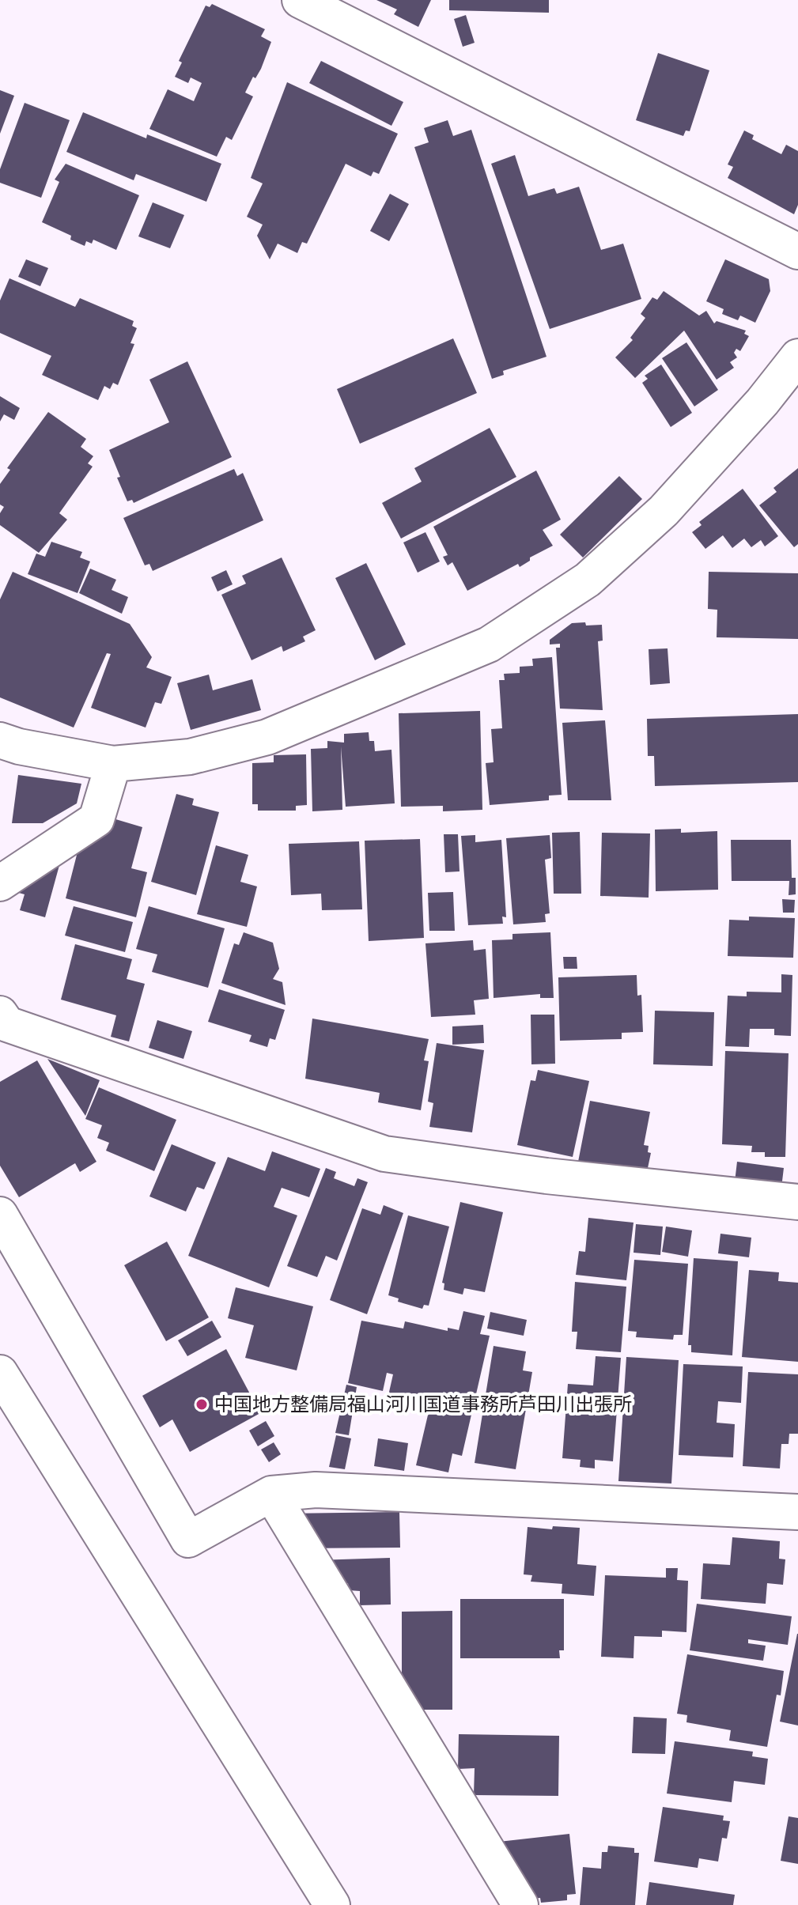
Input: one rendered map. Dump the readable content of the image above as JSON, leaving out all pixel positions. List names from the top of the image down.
{
  "places": ["中国地方整備局福山河川国道事務所芦田川出張所"]
}
